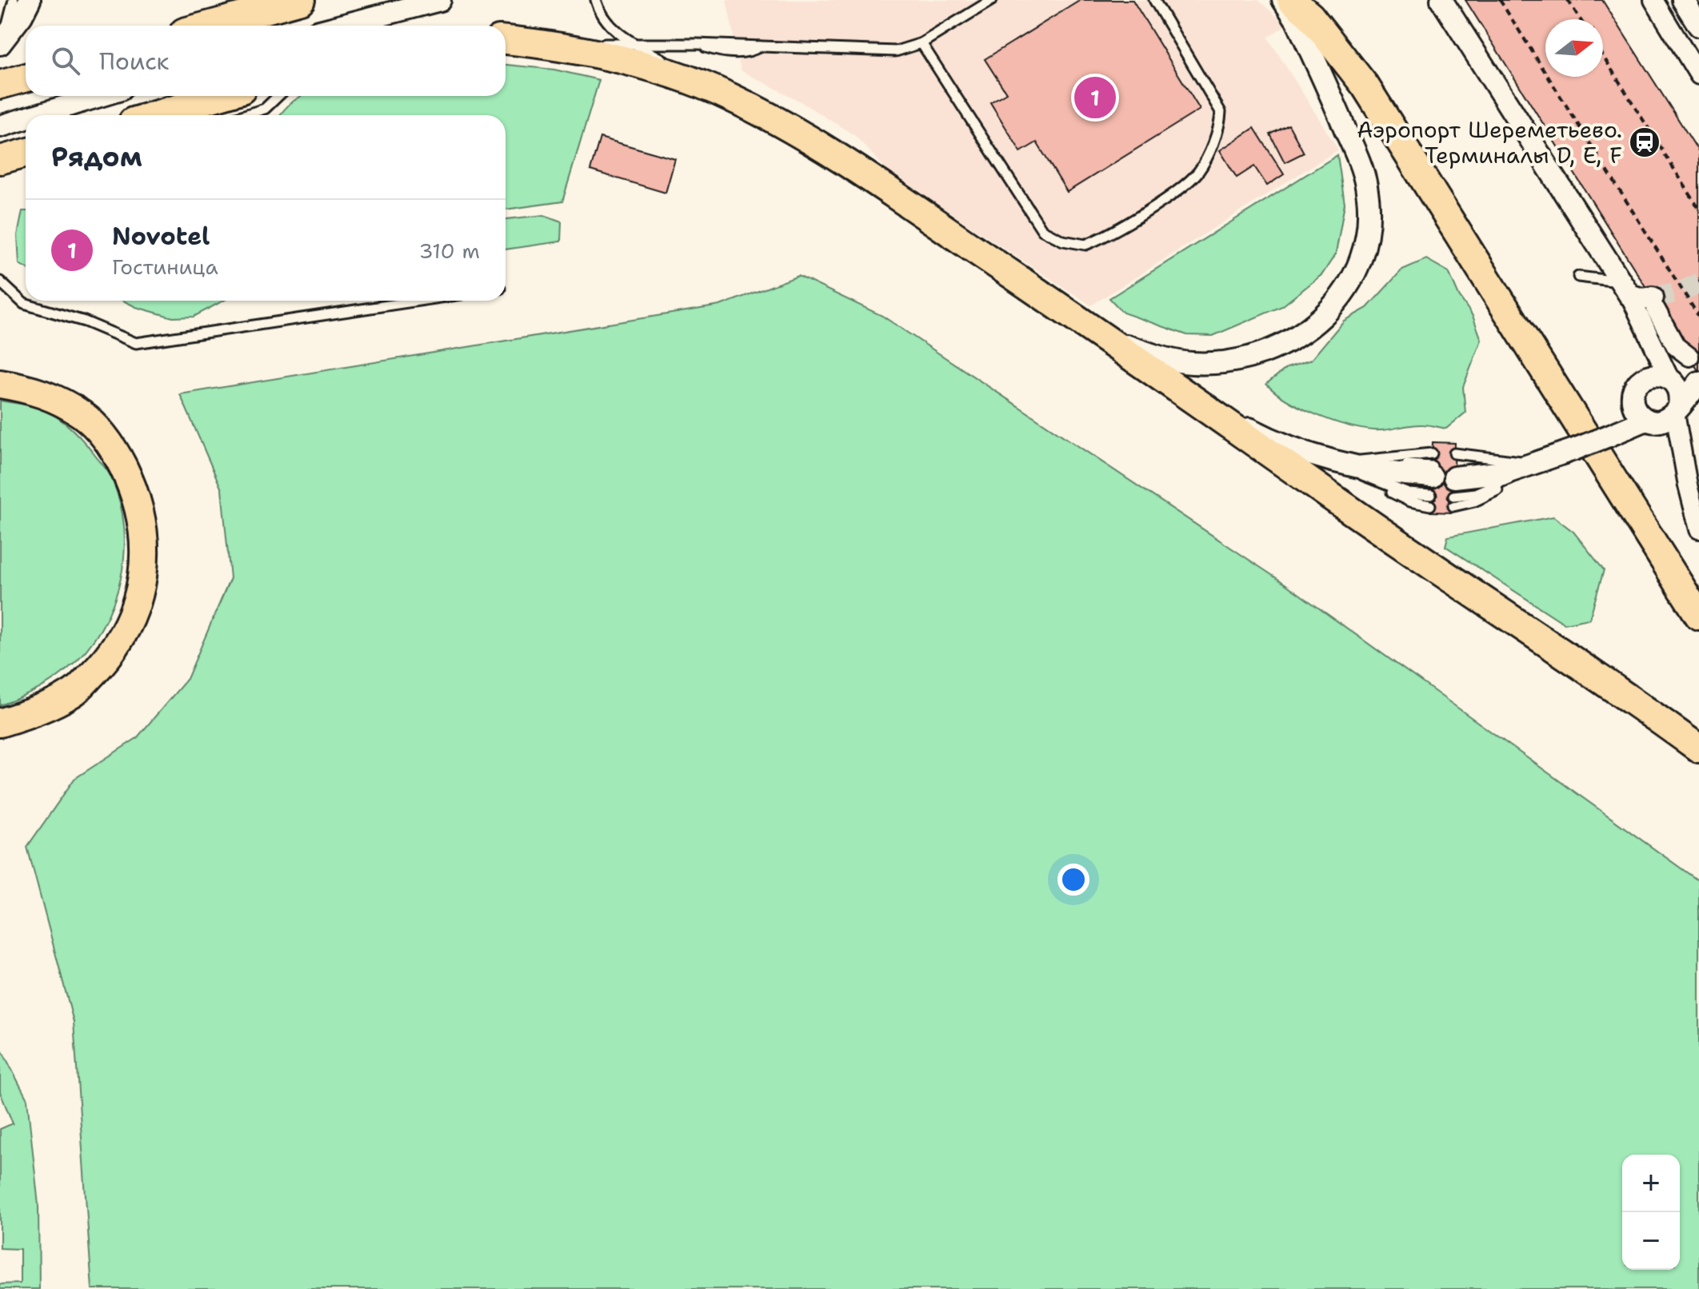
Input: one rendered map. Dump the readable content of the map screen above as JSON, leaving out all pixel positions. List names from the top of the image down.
{
  "places": {
    "station": ["Аэропорт Шереметьево. Терминалы D, E, F"]
  },
  "north": "right",
  "page": {
    "search": "Поиск",
    "pins": "1",
    "heading": "Рядом",
    "list": [
      {
        "mark": "1",
        "name": "Novotel",
        "note": "Гостиница",
        "value": "310 m"
      }
    ],
    "map_buttons": ["+", "−"]
  }
}
